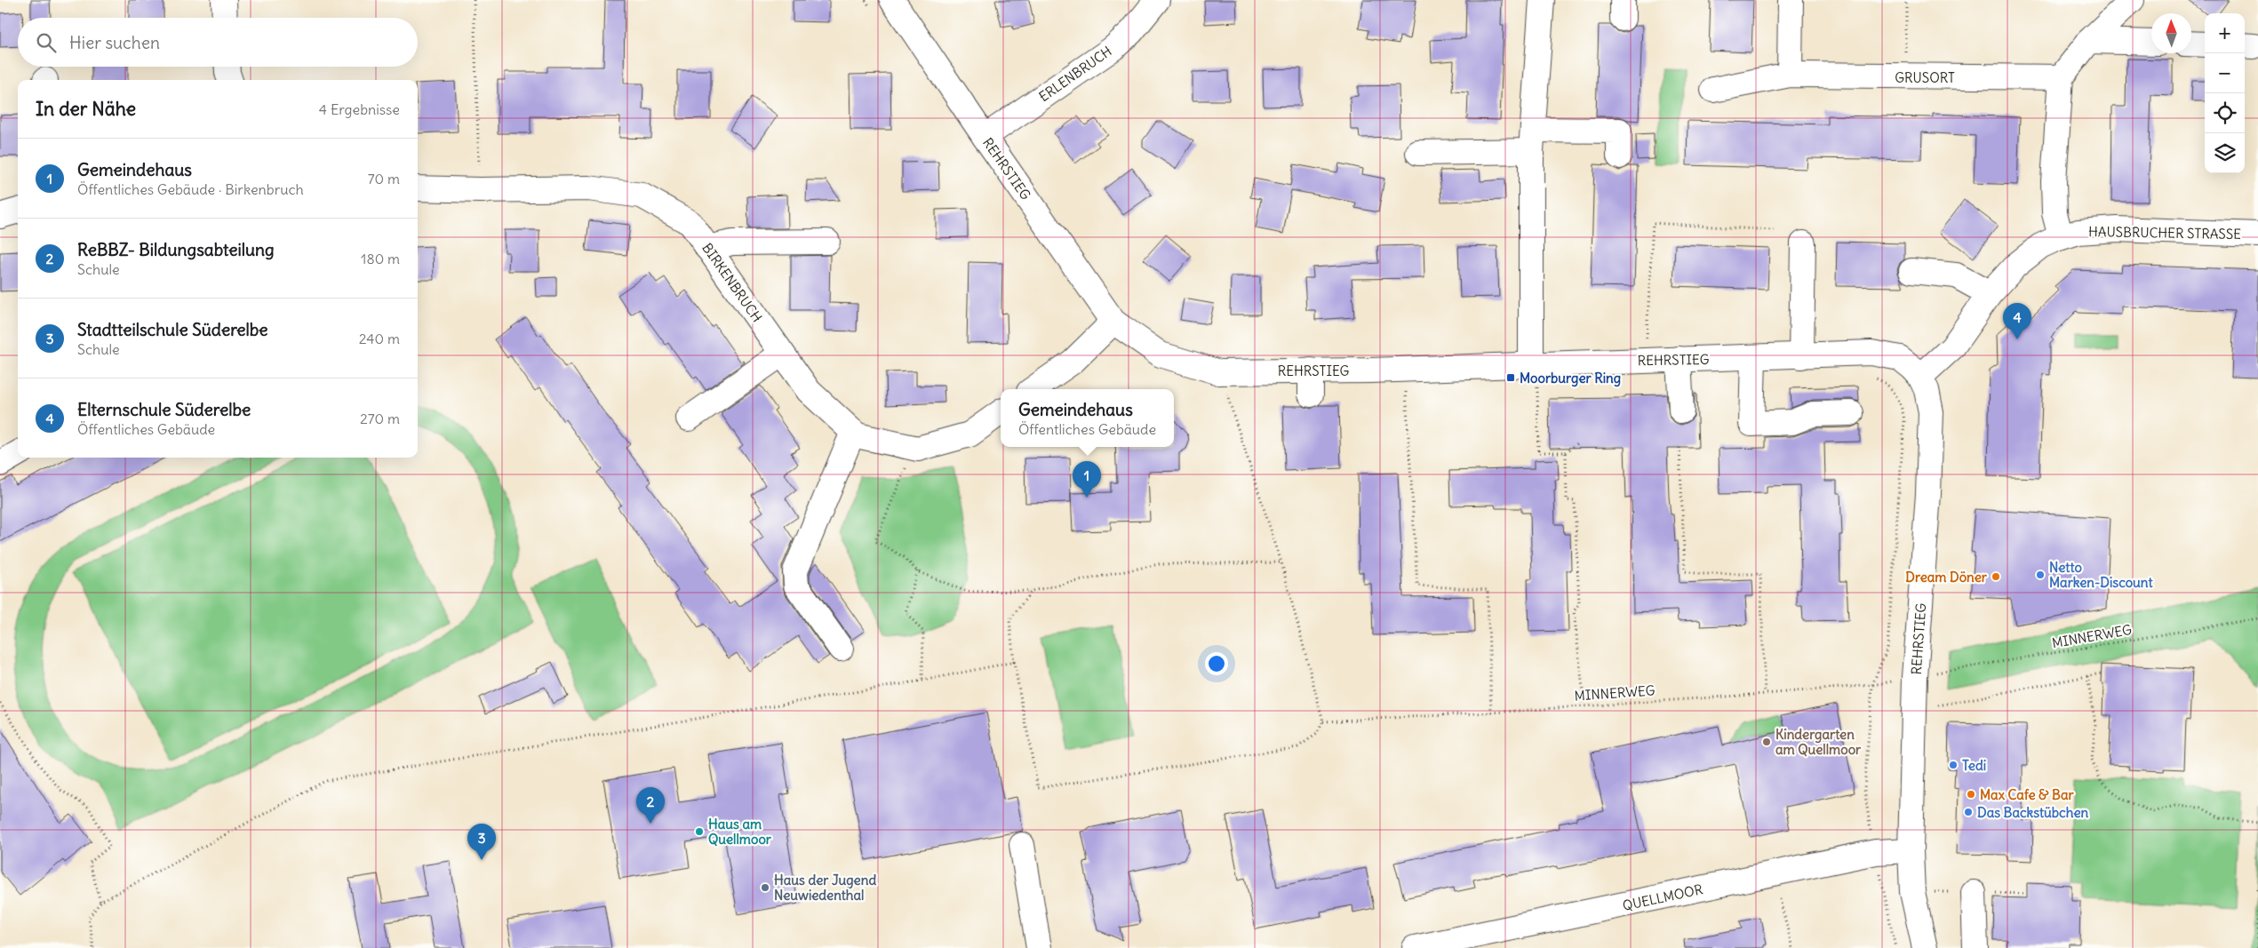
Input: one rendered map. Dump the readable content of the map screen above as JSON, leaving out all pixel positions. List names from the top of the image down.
{
  "streets": {
    "street": [
      "ERLENBRUCH",
      "GRUSORT",
      "REHRSTIEG",
      "HAUSBRUCHER STRASSE",
      "BIRKENBRUCH",
      "QUELLMOOR"
    ],
    "path": ["MINNERWEG"]
  },
  "crossings": [
    ["ERLENBRUCH", "REHRSTIEG"],
    ["REHRSTIEG", "HAUSBRUCHER STRASSE"],
    ["REHRSTIEG", "QUELLMOOR"]
  ],
  "places": {
    "transit": ["Moorburger Ring"],
    "other": [
      "Netto Marken-Discount",
      "Dream Döner",
      "Kindergarten am Quellmoor",
      "Tedi",
      "Max Cafe & Bar",
      "Das Backstübchen",
      "Haus am Quellmoor",
      "Haus der Jugend Neuwiedenthal"
    ]
  },
  "north": "top",
  "page": {
    "map_buttons": ["+", "−"],
    "search": "Hier suchen",
    "heading": ["In der Nähe", "4 Ergebnisse"],
    "list": [
      {
        "mark": "1",
        "name": "Gemeindehaus",
        "note": "Öffentliches Gebäude · Birkenbruch",
        "value": "70 m"
      },
      {
        "mark": "2",
        "name": "ReBBZ- Bildungsabteilung",
        "note": "Schule",
        "value": "180 m"
      },
      {
        "mark": "3",
        "name": "Stadtteilschule Süderelbe",
        "note": "Schule",
        "value": "240 m"
      },
      {
        "mark": "4",
        "name": "Elternschule Süderelbe",
        "note": "Öffentliches Gebäude",
        "value": "270 m"
      }
    ],
    "pins": [
      "4",
      "1",
      "2",
      "3"
    ],
    "popup": ["Gemeindehaus", "Öffentliches Gebäude"]
  }
}
